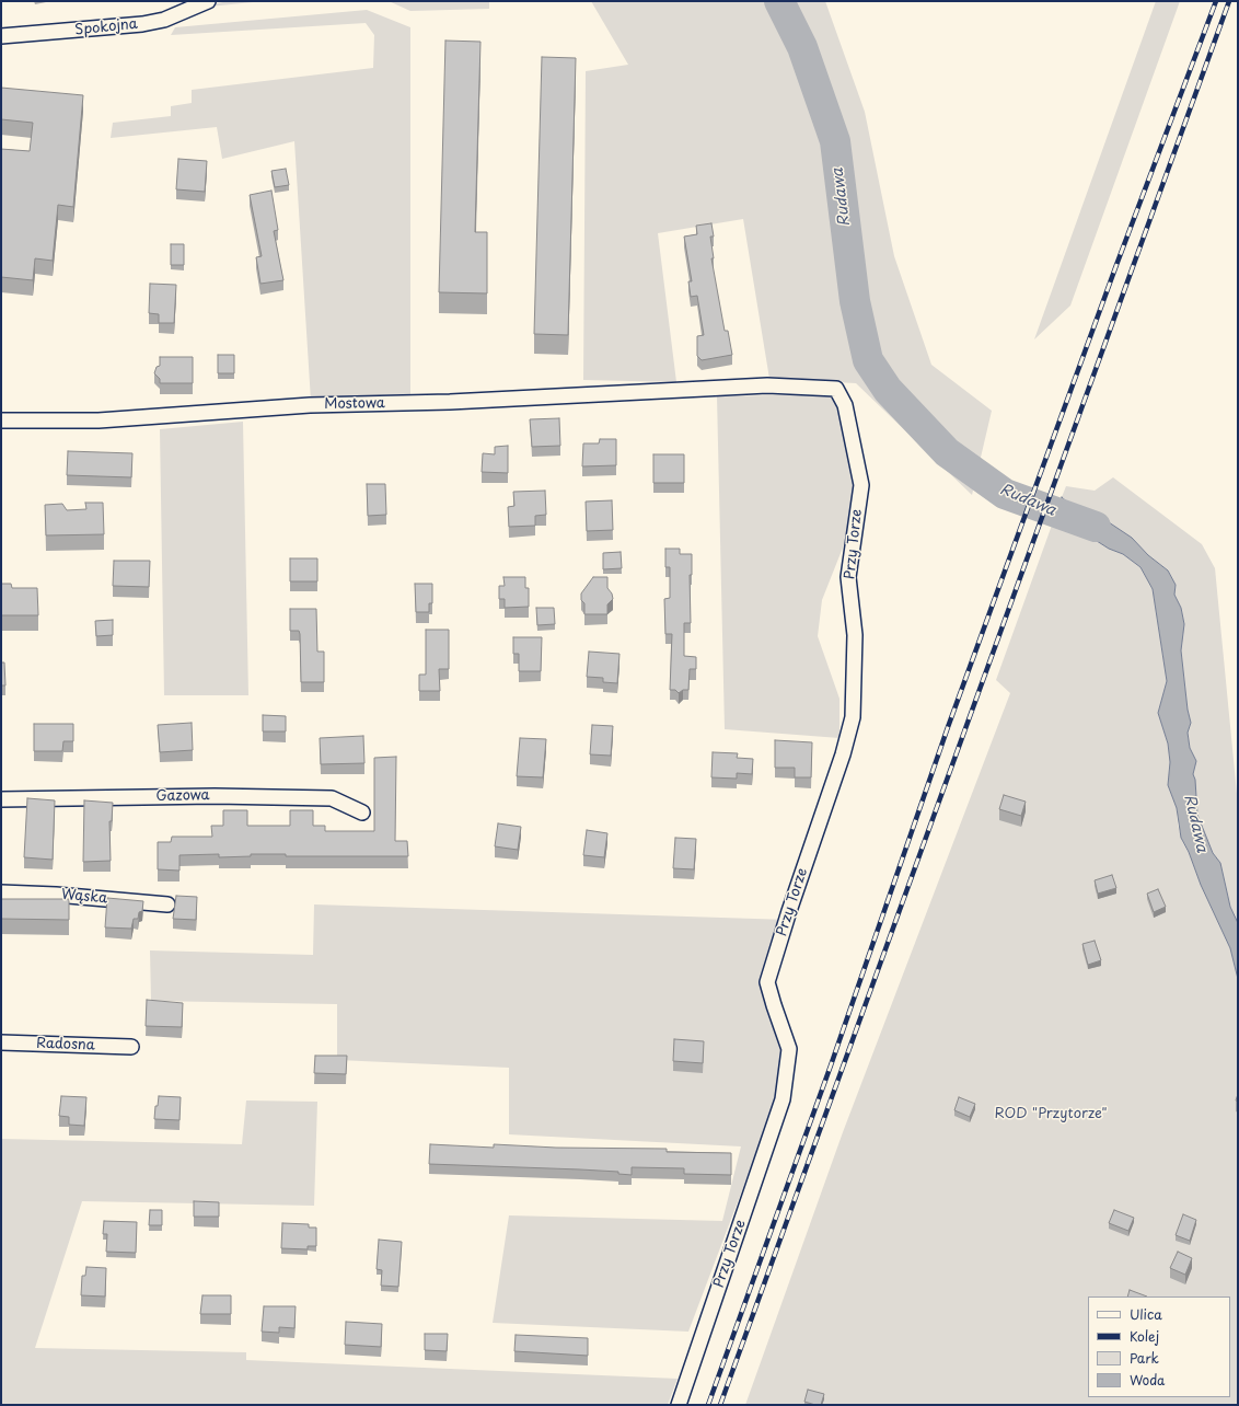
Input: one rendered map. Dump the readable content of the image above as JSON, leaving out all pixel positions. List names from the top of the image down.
{
  "streets": {
    "street": [
      "Spokojna",
      "Mostowa",
      "Przy Torze",
      "Gazowa",
      "Wąska",
      "Radosna"
    ]
  },
  "crossings": [
    ["Mostowa", "Przy Torze"]
  ],
  "water": ["Rudawa"],
  "parks": ["ROD \"Przytorze\""],
  "legend": [
    "Ulica",
    "Kolej",
    "Park",
    "Woda"
  ]
}
